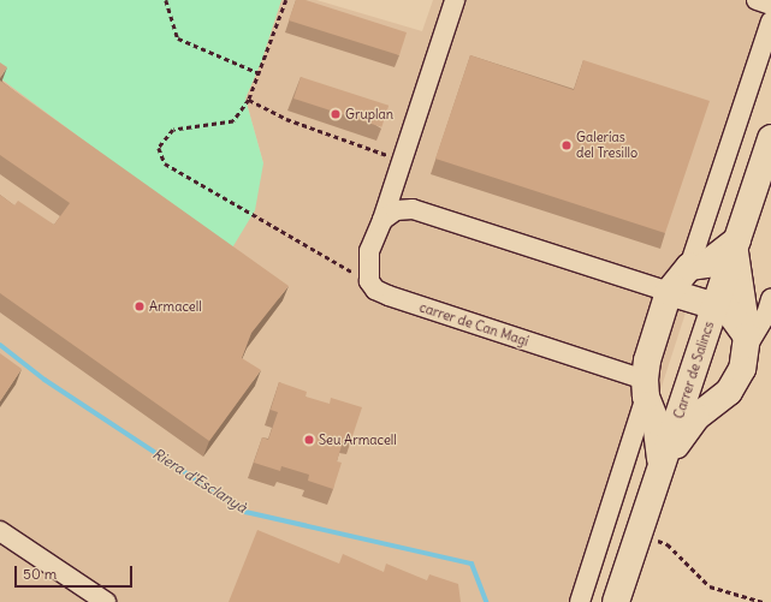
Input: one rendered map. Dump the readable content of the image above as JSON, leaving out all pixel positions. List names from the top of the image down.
{
  "streets": {
    "main road": ["Carrer de Salincs"],
    "street": ["carrer de Can Magí"]
  },
  "water": ["Riera d'Esclanyà"],
  "places": [
    "Gruplan",
    "Galerías del Tresillo",
    "Armacell",
    "Seu Armacell"
  ],
  "scale_bar": "50 m"
}
